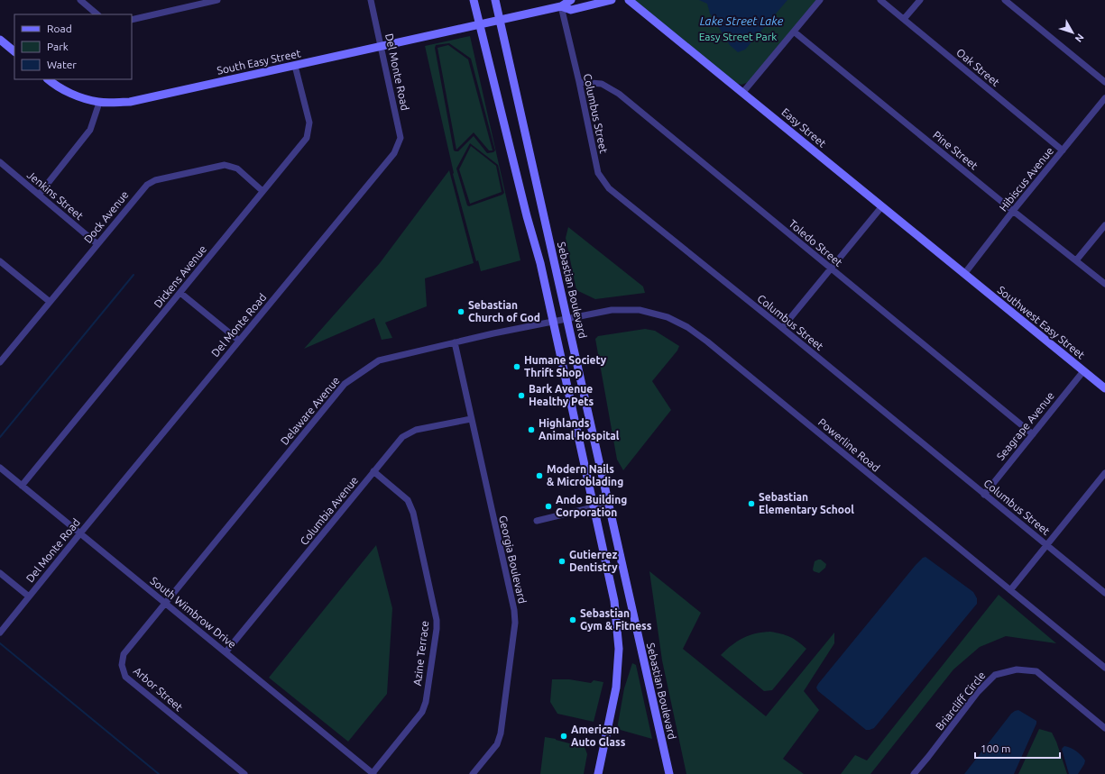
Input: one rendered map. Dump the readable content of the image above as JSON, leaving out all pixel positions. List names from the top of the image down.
{
  "streets": {
    "main road": [
      "South Easy Street",
      "Easy Street",
      "Sebastian Boulevard",
      "Southwest Easy Street"
    ],
    "street": [
      "Oak Street",
      "Del Monte Road",
      "Columbus Street",
      "Pine Street",
      "Hibiscus Avenue",
      "Jenkins Street",
      "Dock Avenue",
      "Toledo Street",
      "Dickens Avenue",
      "Delaware Avenue",
      "Seagrape Avenue",
      "Powerline Road",
      "Columbia Avenue",
      "Georgia Boulevard",
      "South Wimbrow Drive",
      "Azine Terrace",
      "Arbor Street",
      "Briarcliff Circle"
    ]
  },
  "crossings": [
    ["South Easy Street", "Del Monte Road"],
    ["South Easy Street", "Dickens Avenue"],
    ["Oak Street", "Hibiscus Avenue"],
    ["Del Monte Road", "South Wimbrow Drive"],
    ["Columbus Street", "Toledo Street"],
    ["Columbus Street", "Seagrape Avenue"],
    ["Easy Street", "Hibiscus Avenue"],
    ["Easy Street", "Southwest Easy Street"],
    ["Pine Street", "Hibiscus Avenue"],
    ["Hibiscus Avenue", "Southwest Easy Street"],
    ["Jenkins Street", "Dock Avenue"],
    ["Dock Avenue", "Dickens Avenue"],
    ["Toledo Street", "Seagrape Avenue"],
    ["Dickens Avenue", "South Wimbrow Drive"],
    ["Sebastian Boulevard", "Powerline Road"],
    ["Southwest Easy Street", "Seagrape Avenue"],
    ["Delaware Avenue", "Powerline Road"],
    ["Delaware Avenue", "Georgia Boulevard"],
    ["Delaware Avenue", "South Wimbrow Drive"],
    ["Delaware Avenue", "Arbor Street"],
    ["Columbia Avenue", "Georgia Boulevard"],
    ["Columbia Avenue", "South Wimbrow Drive"],
    ["Columbia Avenue", "Azine Terrace"],
    ["South Wimbrow Drive", "Azine Terrace"],
    ["South Wimbrow Drive", "Arbor Street"]
  ],
  "water": ["Lake Street Lake"],
  "parks": ["Easy Street Park"],
  "places": [
    "Sebastian Church of God",
    "Humane Society Thrift Shop",
    "Bark Avenue Healthy Pets",
    "Highlands Animal Hospital",
    "Modern Nails & Microblading",
    "Sebastian Elementary School",
    "Ando Building Corporation",
    "Gutierrez Dentistry",
    "Sebastian Gym & Fitness",
    "American Auto Glass"
  ],
  "legend": ["Road", "Park", "Water"],
  "scale_bar": "100 m",
  "north": "bottom right"
}
